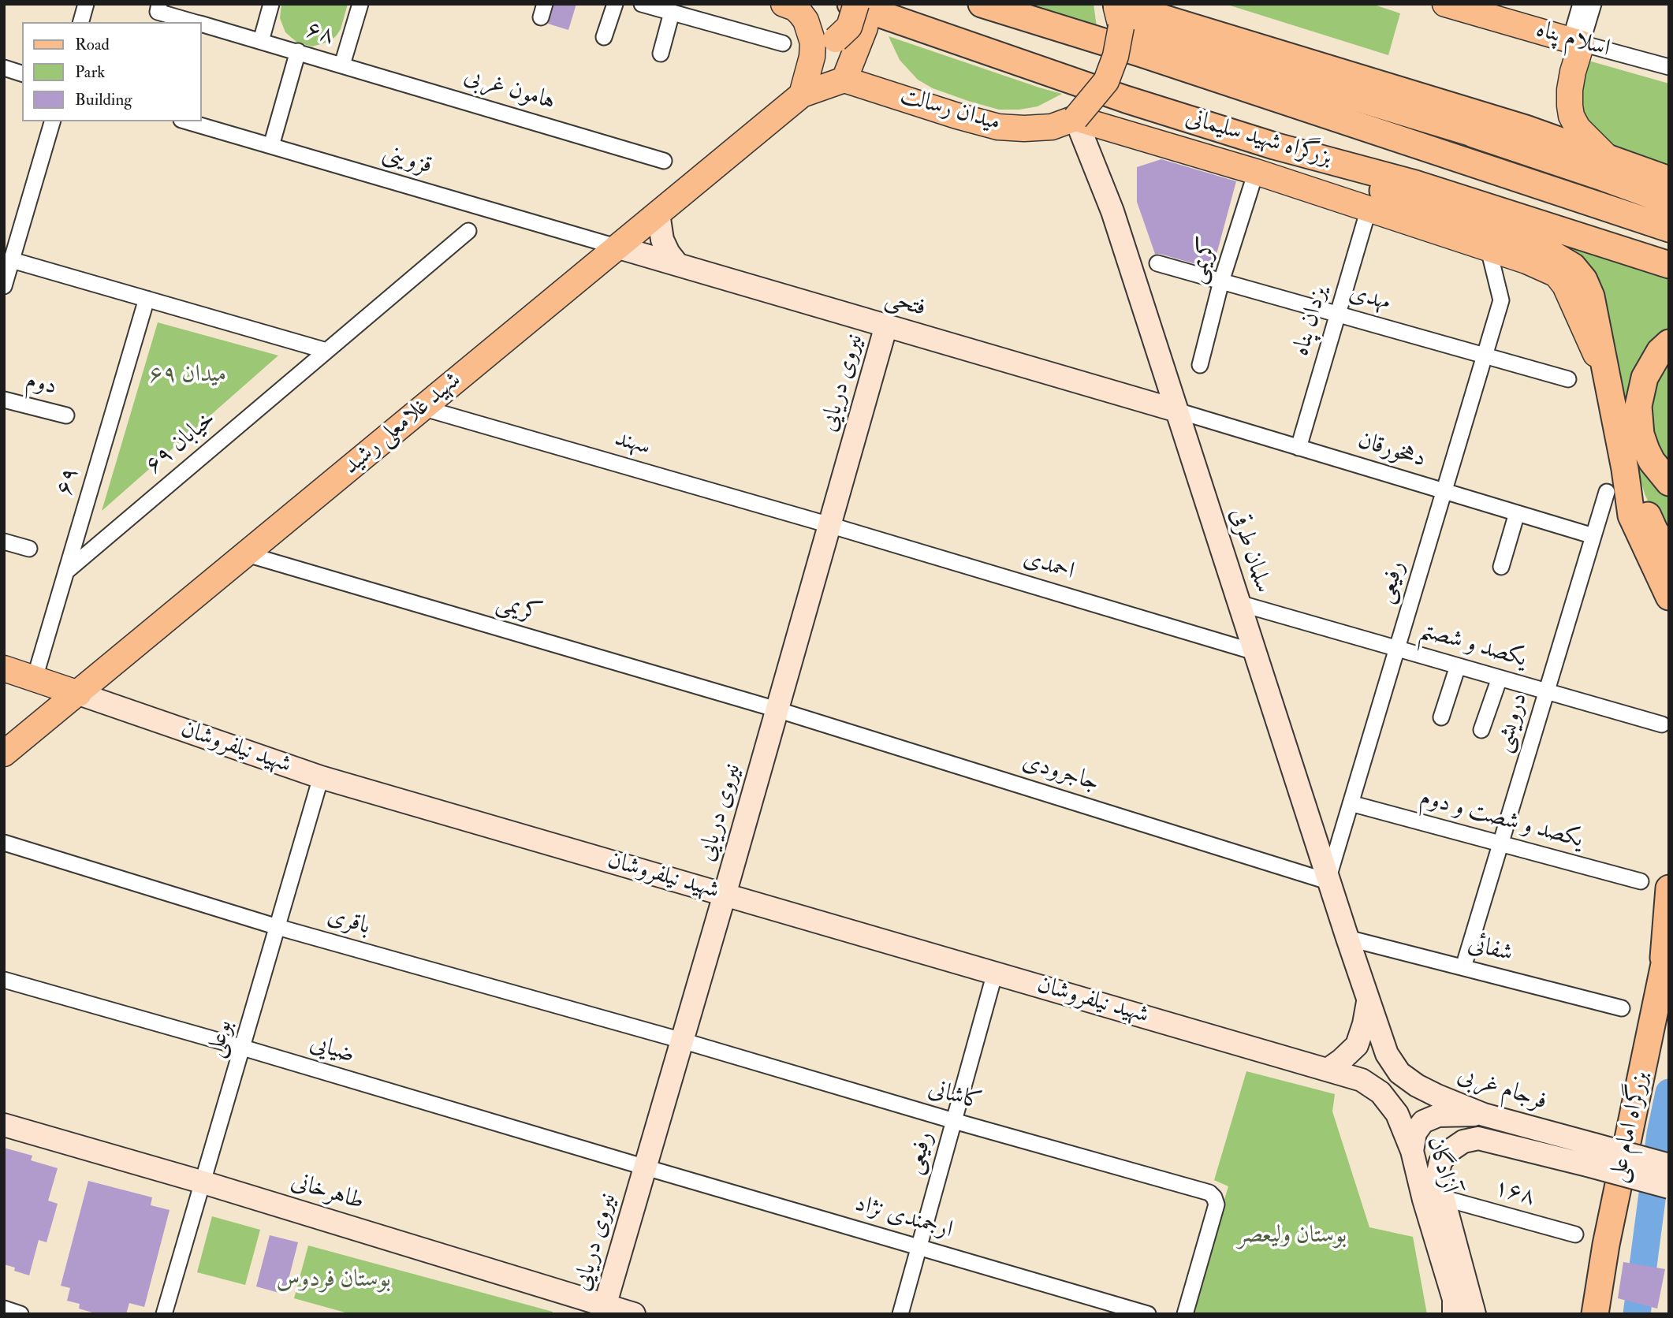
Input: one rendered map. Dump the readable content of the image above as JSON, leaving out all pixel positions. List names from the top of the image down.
{
  "streets": {
    "highway": ["بزرگراه شهید سلیمانی", "بزرگراه امام علی"],
    "main road": [
      "اسلام پناه",
      "میدان رسالت",
      "فتحی",
      "نیروی دریایی",
      "شهید غلامعلی رشید",
      "سلمان طرقی",
      "شهید نیلفروشان",
      "فرجام غربی",
      "آزادگان",
      "طاهرخانی"
    ],
    "street": [
      "۶۸",
      "هامون غربی",
      "قزوینی",
      "کریمی",
      "مهدی",
      "یزدان پناه",
      "دوم",
      "خیابان ۶۹",
      "سهند",
      "دهخورقان",
      "۶۹",
      "احمدی",
      "رفیعی",
      "یکصد و شصتم",
      "درویشی",
      "جاجرودی",
      "یکصد و شصت و دوم",
      "باقری",
      "شفائی",
      "بوعلی",
      "ضیایی",
      "کاشانی",
      "۱۶۸",
      "ارجمندی نژاد"
    ]
  },
  "crossings": [
    ["۶۸", "هامون غربی"],
    ["میدان رسالت", "بزرگراه شهید سلیمانی"],
    ["میدان رسالت", "شهید غلامعلی رشید"],
    ["میدان رسالت", "سلمان طرقی"],
    ["بزرگراه شهید سلیمانی", "کریمی"],
    ["بزرگراه شهید سلیمانی", "یزدان پناه"],
    ["بزرگراه شهید سلیمانی", "سلمان طرقی"],
    ["بزرگراه شهید سلیمانی", "رفیعی"],
    ["قزوینی", "فتحی"],
    ["قزوینی", "شهید غلامعلی رشید"],
    ["کریمی", "مهدی"],
    ["کریمی", "نیروی دریایی"],
    ["کریمی", "شهید غلامعلی رشید"],
    ["کریمی", "جاجرودی"],
    ["مهدی", "یزدان پناه"],
    ["مهدی", "رفیعی"],
    ["فتحی", "نیروی دریایی"],
    ["فتحی", "شهید غلامعلی رشید"],
    ["فتحی", "دهخورقان"],
    ["فتحی", "سلمان طرقی"],
    ["یزدان پناه", "دهخورقان"],
    ["نیروی دریایی", "سهند"],
    ["نیروی دریایی", "احمدی"],
    ["نیروی دریایی", "شهید نیلفروشان"],
    ["نیروی دریایی", "جاجرودی"],
    ["نیروی دریایی", "باقری"],
    ["نیروی دریایی", "ضیایی"],
    ["نیروی دریایی", "کاشانی"],
    ["نیروی دریایی", "طاهرخانی"],
    ["نیروی دریایی", "ارجمندی نژاد"],
    ["شهید غلامعلی رشید", "سهند"],
    ["شهید غلامعلی رشید", "شهید نیلفروشان"],
    ["خیابان ۶۹", "۶۹"],
    ["سهند", "احمدی"],
    ["دهخورقان", "سلمان طرقی"],
    ["دهخورقان", "رفیعی"],
    ["دهخورقان", "درویشی"],
    ["۶۹", "شهید نیلفروشان"],
    ["سلمان طرقی", "احمدی"],
    ["سلمان طرقی", "رفیعی"],
    ["سلمان طرقی", "یکصد و شصتم"],
    ["سلمان طرقی", "جاجرودی"],
    ["سلمان طرقی", "شفائی"],
    ["سلمان طرقی", "فرجام غربی"],
    ["رفیعی", "یکصد و شصتم"],
    ["رفیعی", "شهید نیلفروشان"],
    ["رفیعی", "جاجرودی"],
    ["رفیعی", "یکصد و شصت و دوم"],
    ["رفیعی", "کاشانی"],
    ["رفیعی", "ارجمندی نژاد"],
    ["یکصد و شصتم", "درویشی"],
    ["درویشی", "یکصد و شصت و دوم"],
    ["درویشی", "شفائی"],
    ["شهید نیلفروشان", "بوعلی"],
    ["شهید نیلفروشان", "آزادگان"],
    ["باقری", "بوعلی"],
    ["باقری", "کاشانی"],
    ["بوعلی", "ضیایی"],
    ["بوعلی", "طاهرخانی"],
    ["ضیایی", "ارجمندی نژاد"],
    ["فرجام غربی", "۱۶۸"]
  ],
  "parks": ["میدان ۶۹", "بوستان ولیعصر", "بوستان فردوس"],
  "legend": ["Road", "Park", "Building"]
}
